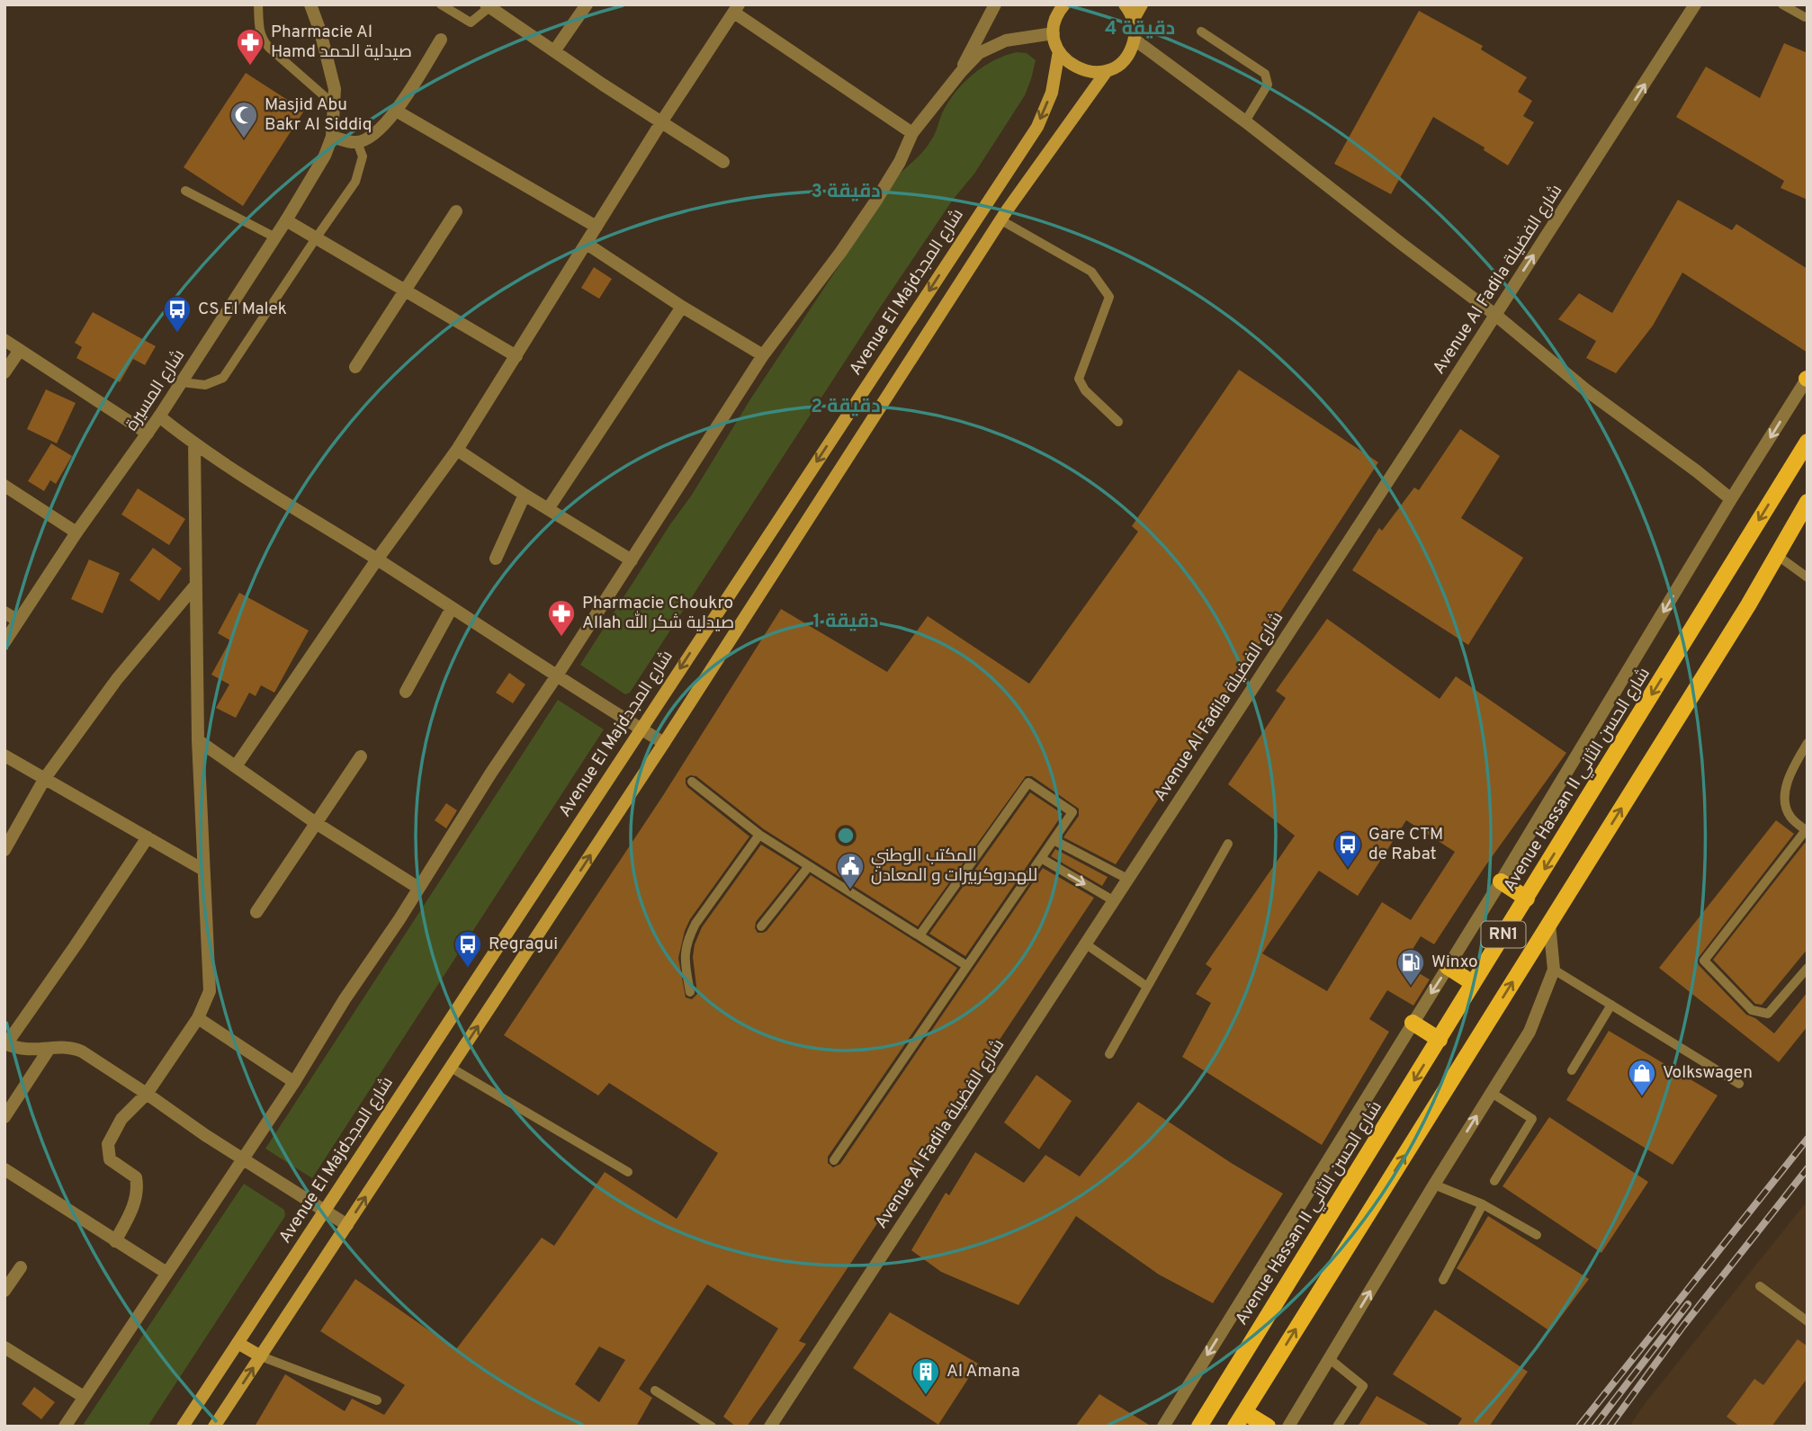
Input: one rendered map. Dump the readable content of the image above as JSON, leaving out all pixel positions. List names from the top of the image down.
{
  "streets": {
    "main road": ["Avenue El Majdشارع المجد", "Avenue Hassan II شارع الحسن الثاني", "RN1"],
    "street": ["Avenue Al Fadila شارع الفضيلة", "شارع المسيرة"]
  },
  "places": {
    "pharmacy": ["Pharmacie Al Hamd صيدلية الحمد", "Pharmacie Choukro Allah صيدلية شكر الله"],
    "mosque": ["Masjid Abu Bakr Al Siddiq"],
    "bus stop": ["CS El Malek", "Gare CTM de Rabat", "Regragui"],
    "public building": ["المكتب الوطني للهدروكربيرات و المعادن"],
    "fuel station": ["Winxo"],
    "shop": ["Volkswagen"],
    "building": ["Al Amana"]
  },
  "rings": [
    "4 دقيقة",
    "3 دقيقة",
    "2 دقيقة",
    "1 دقيقة"
  ]
}
